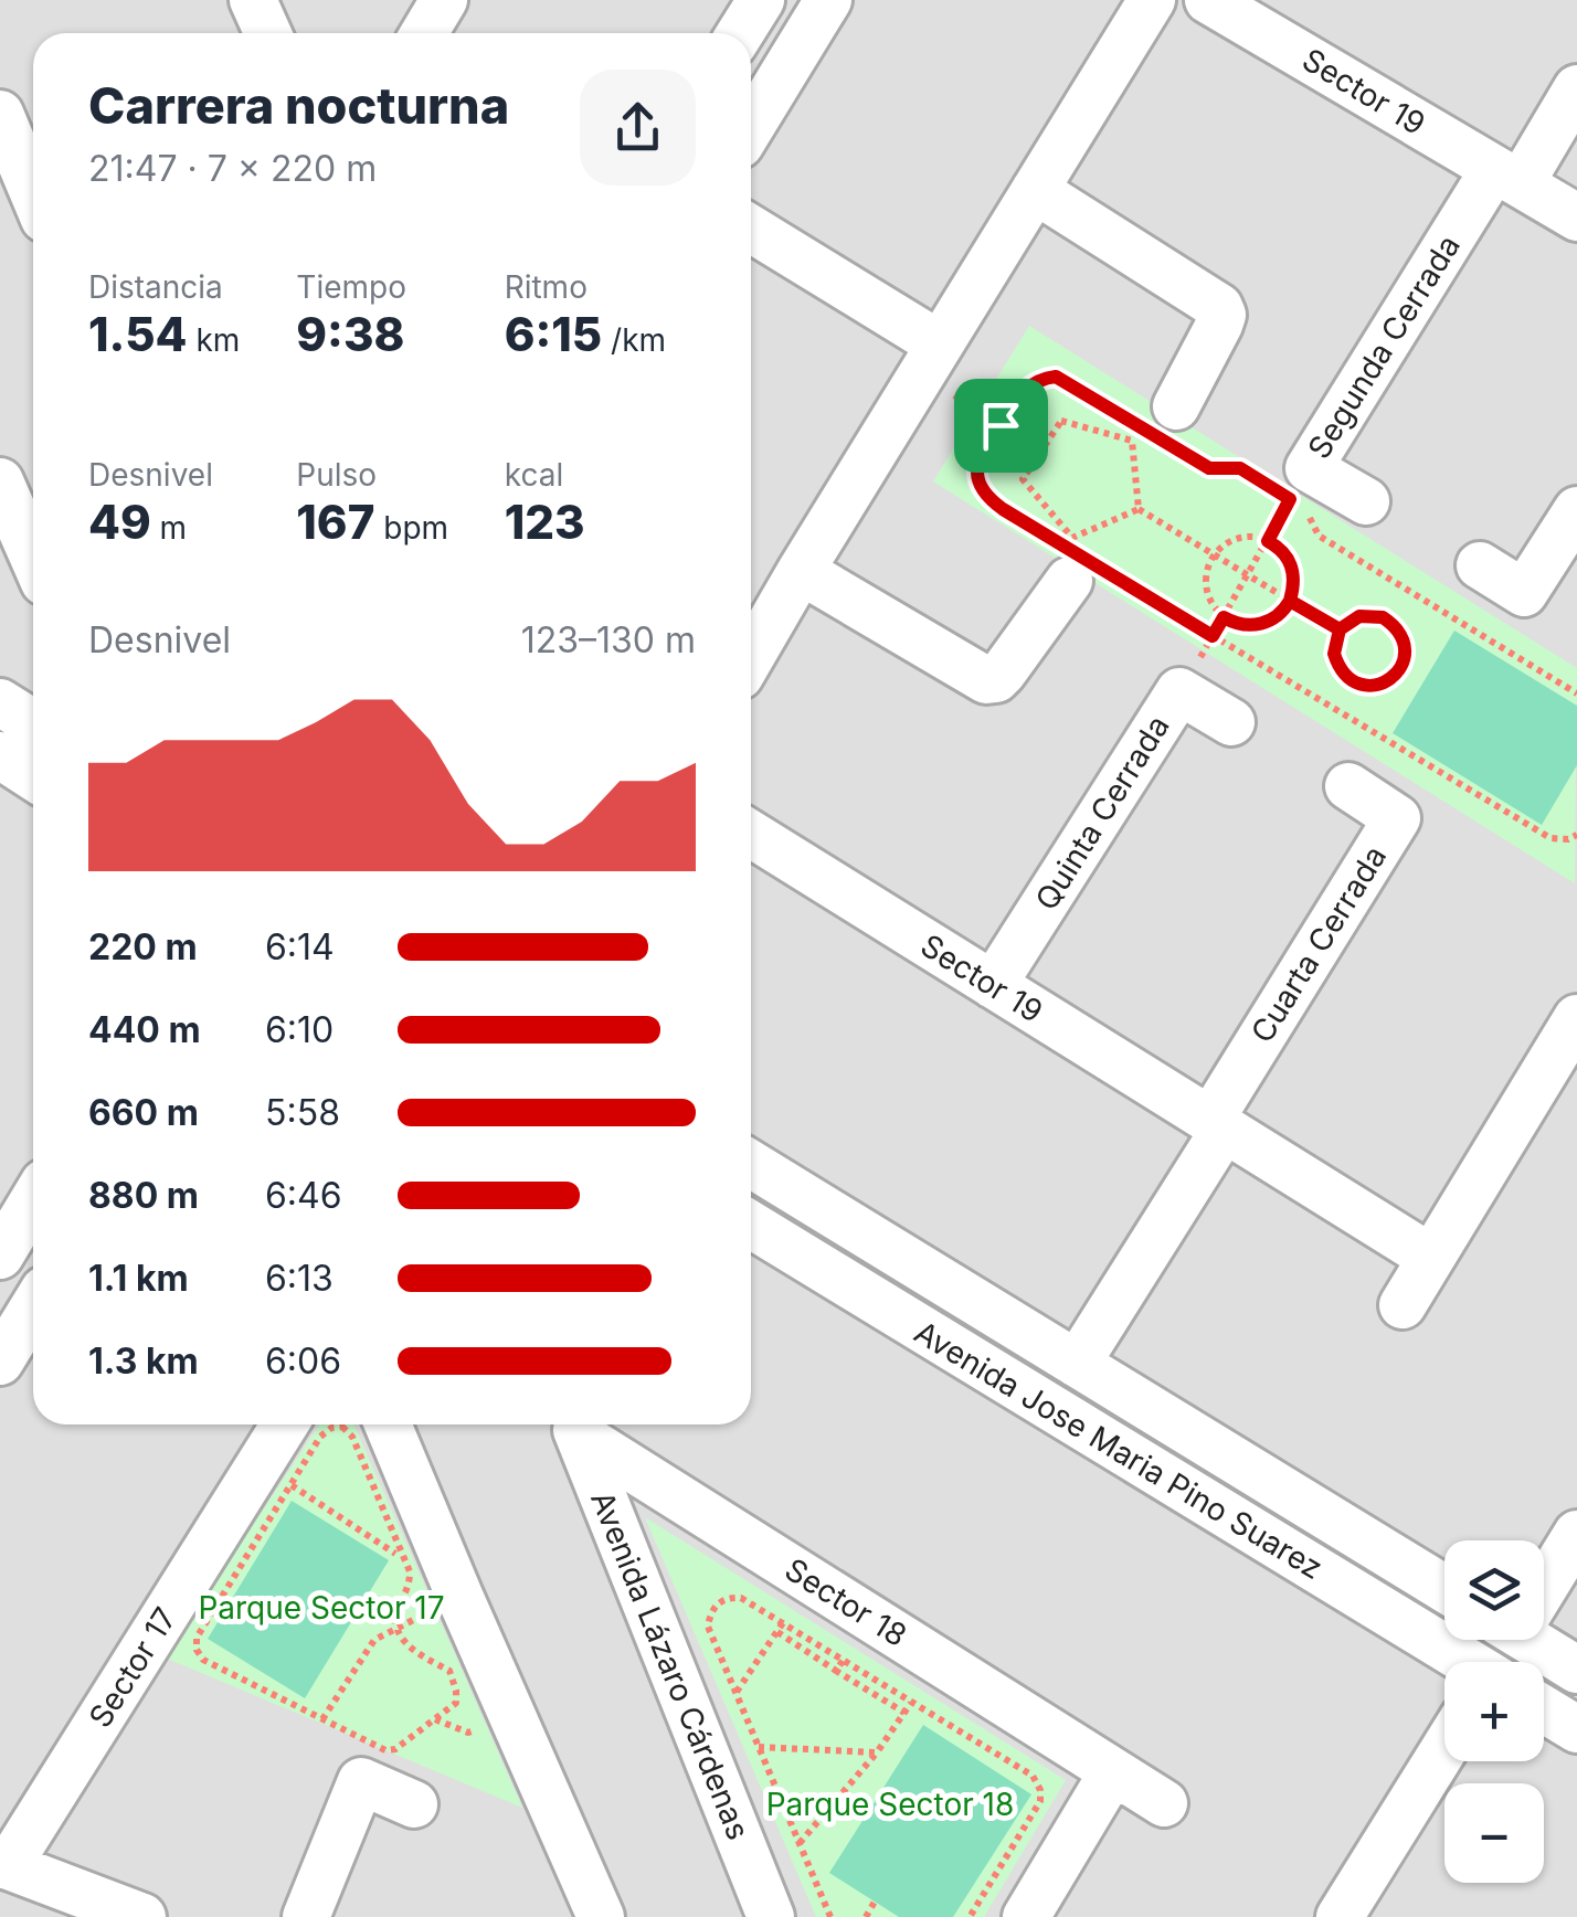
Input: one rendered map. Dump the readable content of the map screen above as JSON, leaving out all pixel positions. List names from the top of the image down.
{
  "streets": {
    "street": [
      "Sector 19",
      "Segunda Cerrada",
      "Quinta Cerrada",
      "Cuarta Cerrada",
      "Avenida Jose Maria Pino Suarez",
      "Sector 18",
      "Avenida Lázaro Cárdenas",
      "Sector 17"
    ]
  },
  "crossings": [
    ["Sector 19", "Segunda Cerrada"],
    ["Sector 19", "Quinta Cerrada"],
    ["Sector 19", "Cuarta Cerrada"],
    ["Sector 18", "Avenida Lázaro Cárdenas"]
  ],
  "parks": ["Parque Sector 17", "Parque Sector 18"],
  "page": {
    "heading": ["Carrera nocturna", "21:47 · 7 × 220 m"],
    "stats": [
      ["Distancia", "1.54 km"],
      ["Tiempo", "9:38"],
      ["Ritmo", "6:15 /km"],
      ["Desnivel", "49 m"],
      ["Pulso", "167 bpm"],
      ["kcal", "123"]
    ],
    "chart": ["Desnivel", "123–130 m"],
    "list": [
      {
        "name": "220 m",
        "note": "6:14"
      },
      {
        "name": "440 m",
        "note": "6:10"
      },
      {
        "name": "660 m",
        "note": "5:58"
      },
      {
        "name": "880 m",
        "note": "6:46"
      },
      {
        "name": "1.1 km",
        "note": "6:13"
      },
      {
        "name": "1.3 km",
        "note": "6:06"
      }
    ],
    "map_buttons": ["+", "−"]
  }
}
